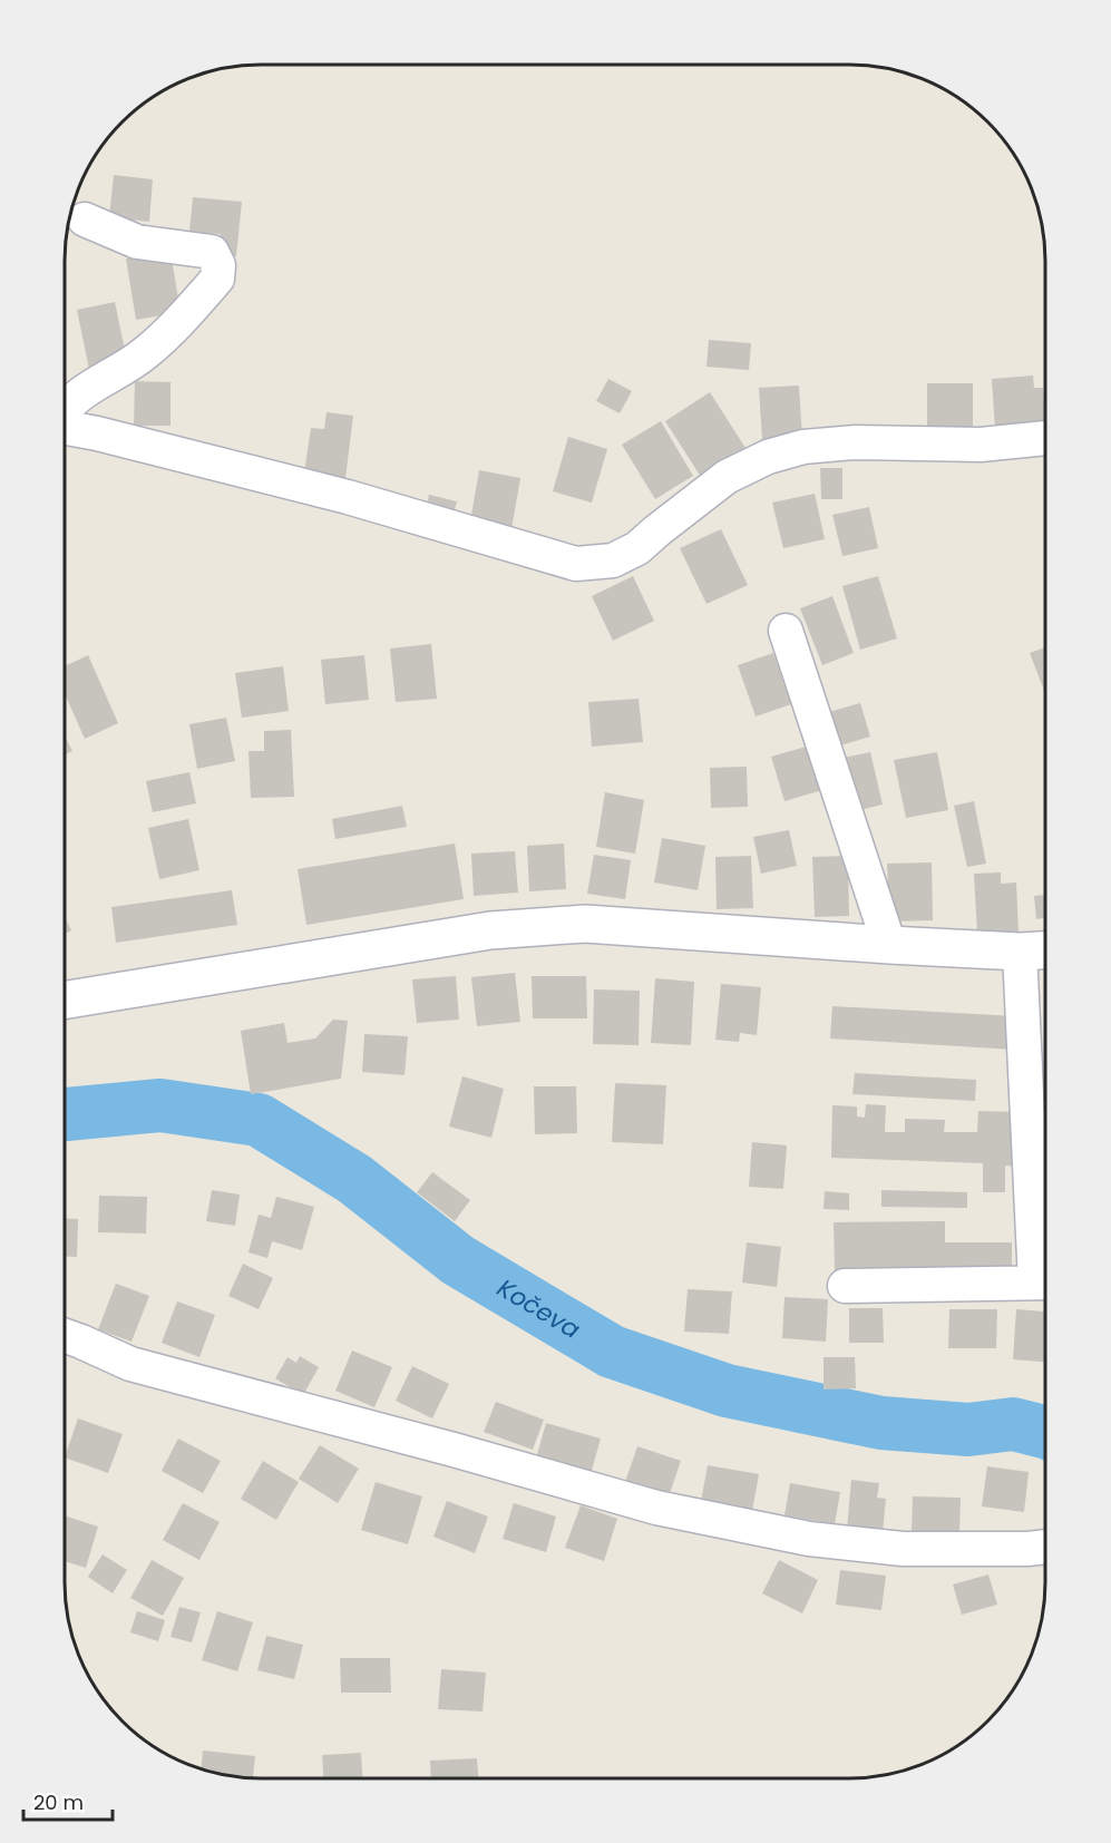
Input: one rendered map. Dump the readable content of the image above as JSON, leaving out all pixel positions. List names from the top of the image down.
{
  "water": ["Kočeva"],
  "scale_bar": "20 m"
}
